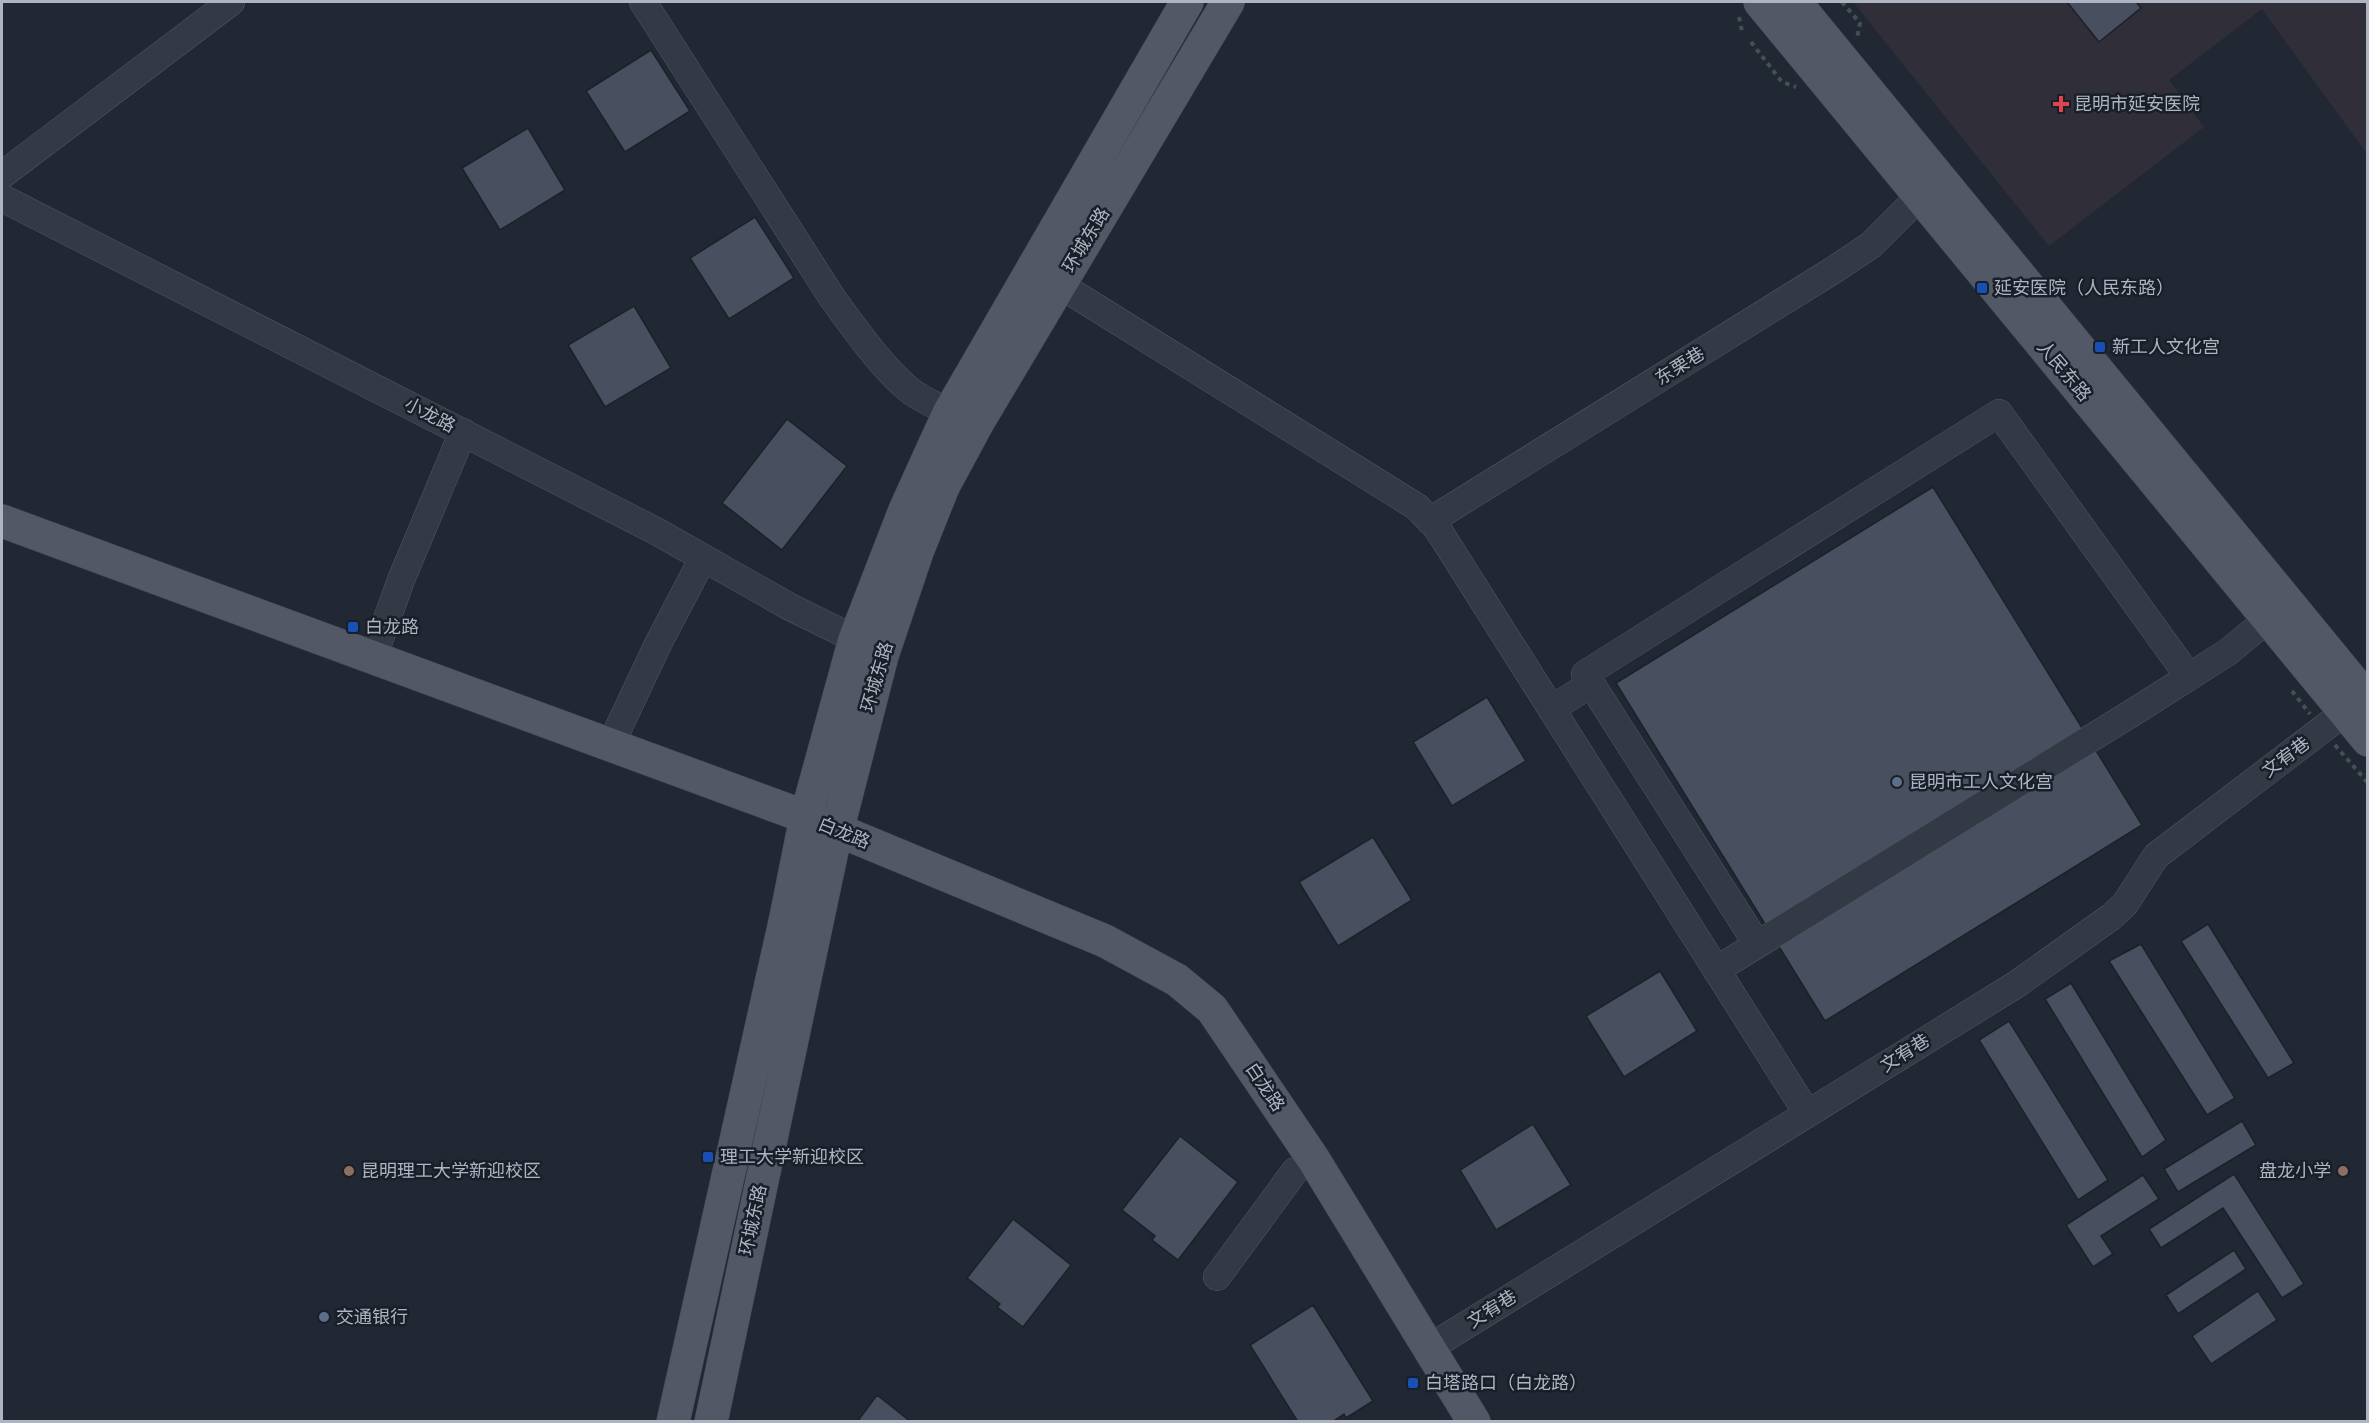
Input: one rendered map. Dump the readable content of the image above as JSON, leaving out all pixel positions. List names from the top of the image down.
{
  "streets": {
    "main road": ["环城东路", "人民东路", "白龙路"],
    "street": ["东栗巷", "小龙路", "文宥巷"]
  },
  "crossings": [
    ["环城东路", "小龙路"],
    ["环城东路", "白龙路"],
    ["东栗巷", "人民东路"],
    ["人民东路", "文宥巷"],
    ["文宥巷", "白龙路"]
  ],
  "places": {
    "health": ["昆明市延安医院"],
    "transit": [
      "延安医院（人民东路）",
      "新工人文化宫",
      "白龙路",
      "理工大学新迎校区",
      "白塔路口（白龙路）"
    ],
    "other": [
      "昆明市工人文化宫",
      "昆明理工大学新迎校区",
      "盘龙小学",
      "交通银行"
    ]
  }
}
